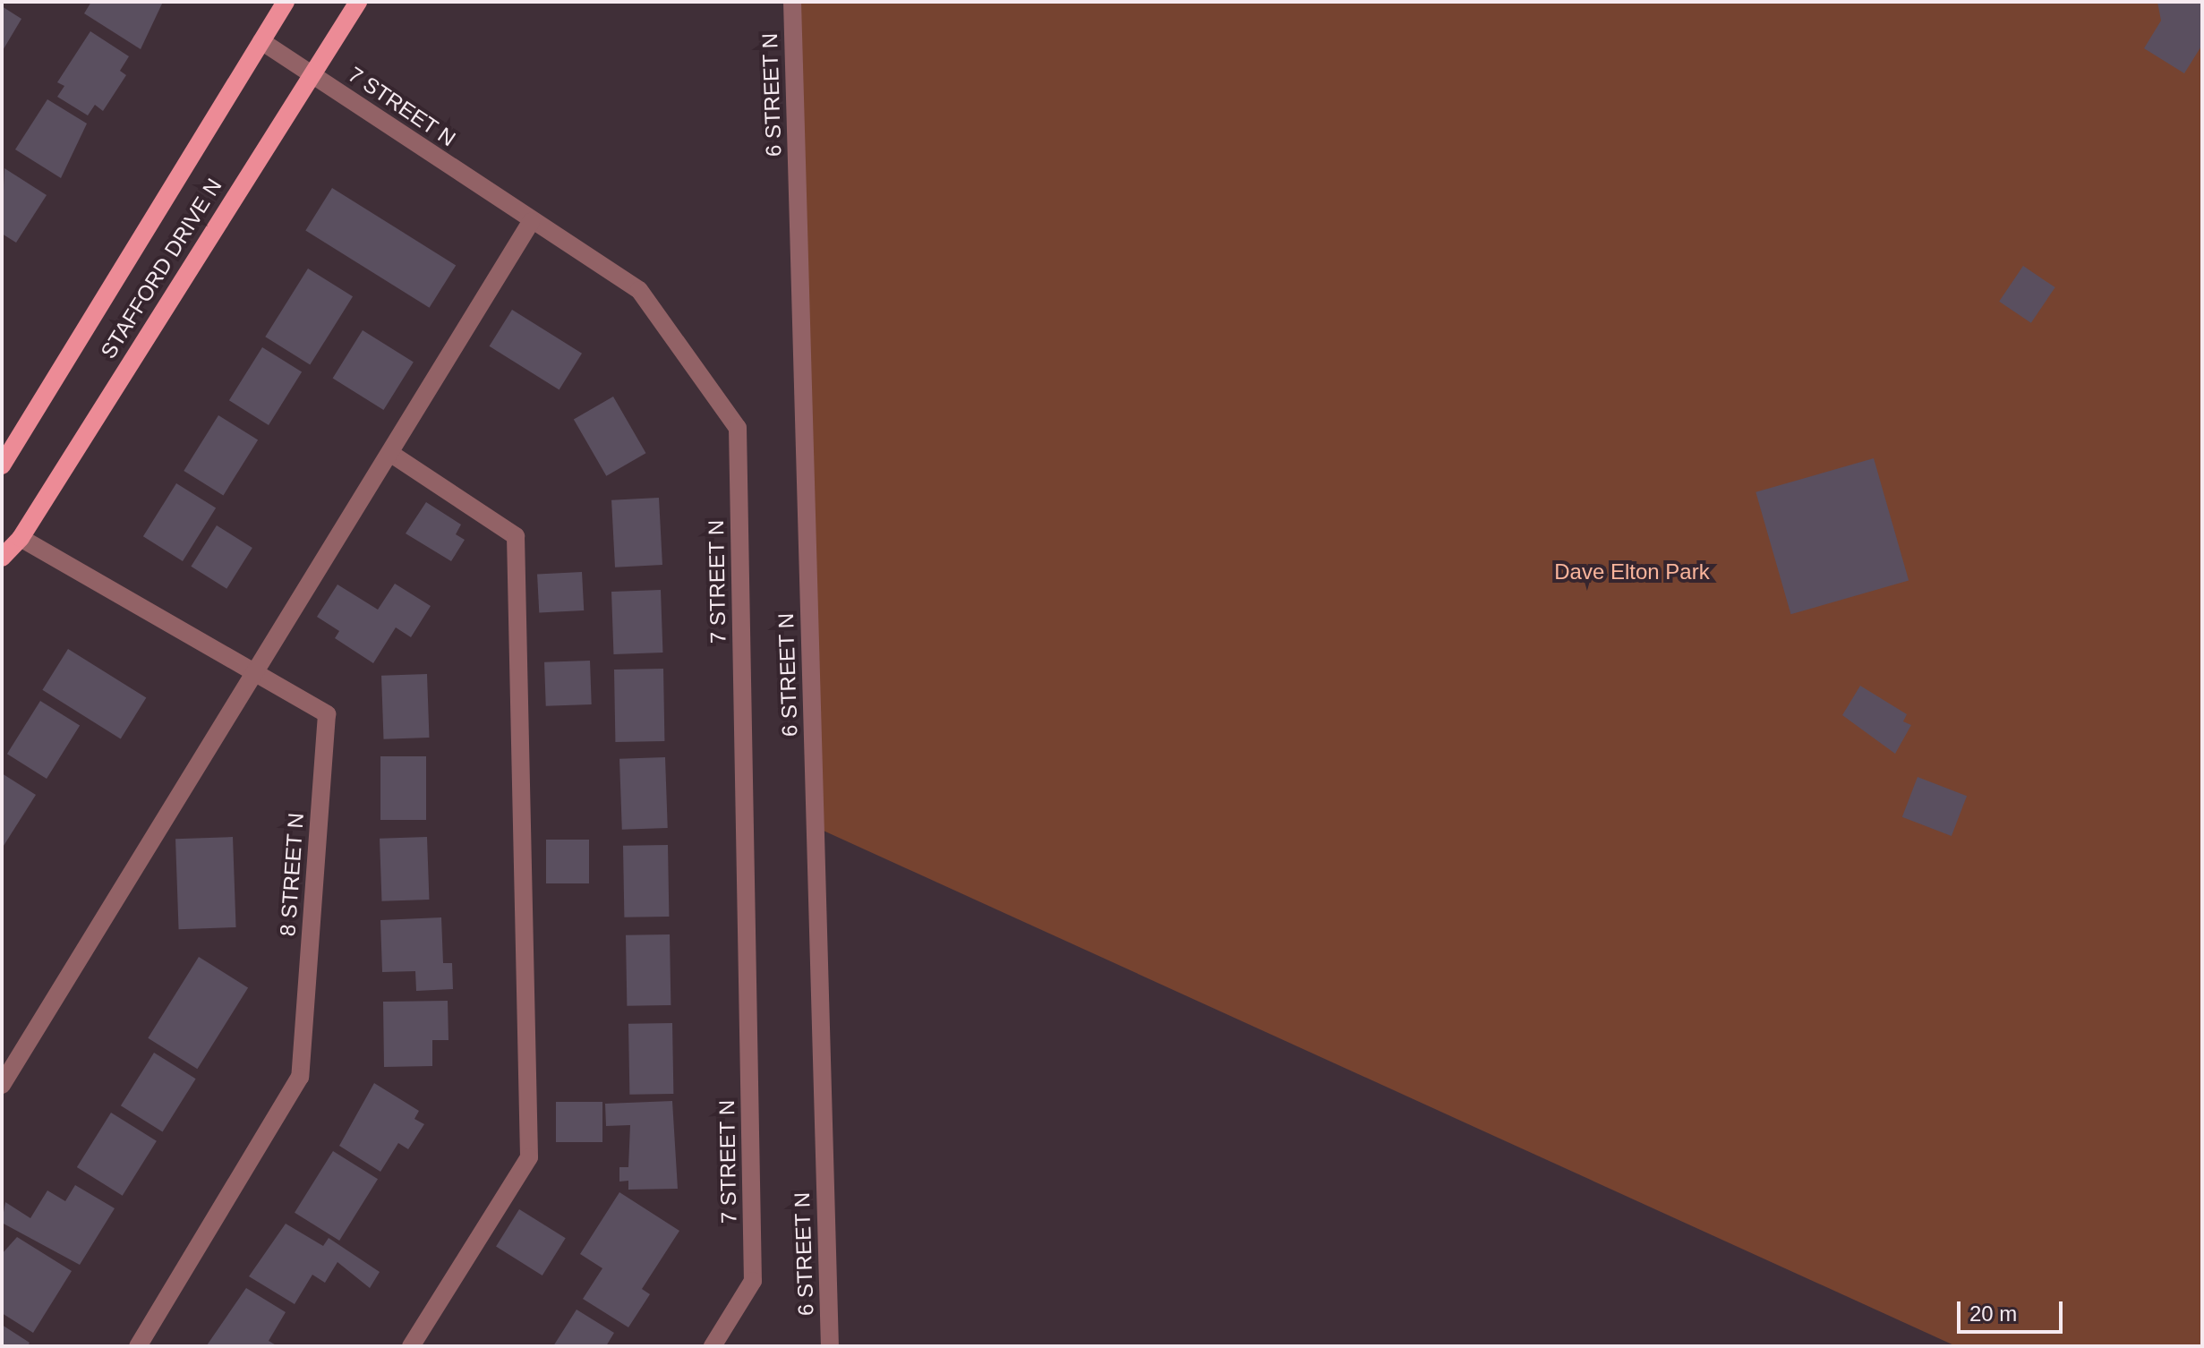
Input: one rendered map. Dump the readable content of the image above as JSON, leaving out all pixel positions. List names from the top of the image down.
{
  "streets": {
    "main road": ["STAFFORD DRIVE N"],
    "street": ["6 STREET N", "7 STREET N", "8 STREET N"]
  },
  "crossings": [
    ["7 STREET N", "STAFFORD DRIVE N"],
    ["STAFFORD DRIVE N", "8 STREET N"]
  ],
  "parks": ["Dave Elton Park"],
  "scale_bar": "20 m"
}
